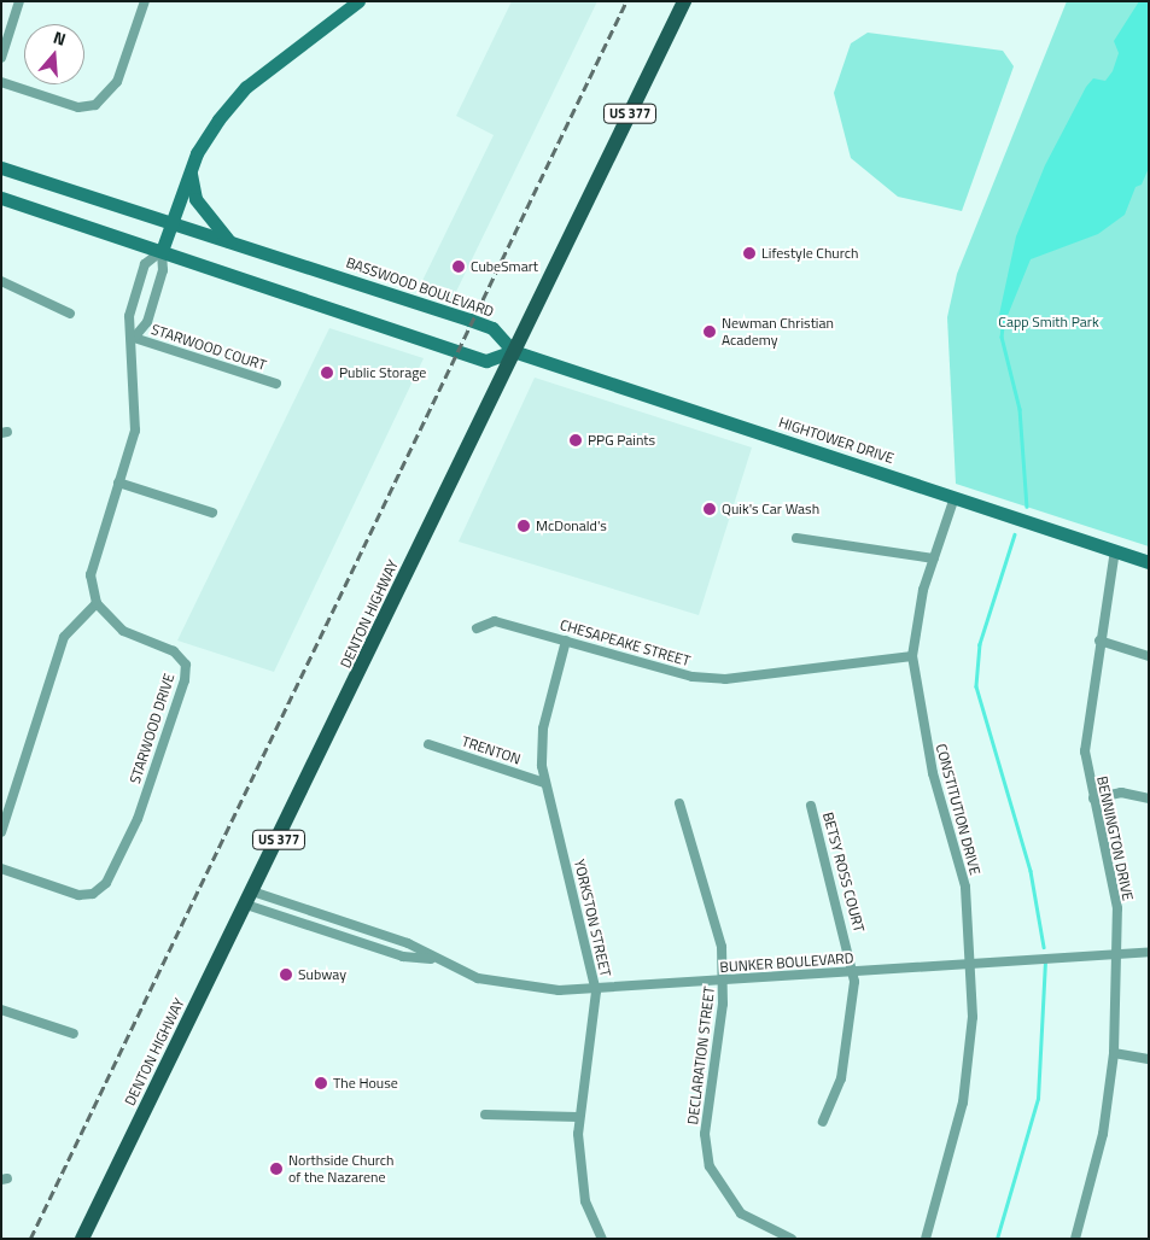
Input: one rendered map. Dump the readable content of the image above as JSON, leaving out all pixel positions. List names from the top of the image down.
{
  "streets": {
    "main road": [
      "US 377",
      "BASSWOOD BOULEVARD",
      "HIGHTOWER DRIVE",
      "DENTON HIGHWAY"
    ],
    "street": [
      "STARWOOD COURT",
      "CHESAPEAKE STREET",
      "STARWOOD DRIVE",
      "TRENTON",
      "CONSTITUTION DRIVE",
      "BENNINGTON DRIVE",
      "BETSY ROSS COURT",
      "YORKSTON STREET",
      "BUNKER BOULEVARD",
      "DECLARATION STREET"
    ]
  },
  "crossings": [
    ["BASSWOOD BOULEVARD", "HIGHTOWER DRIVE"],
    ["BASSWOOD BOULEVARD", "DENTON HIGHWAY"],
    ["HIGHTOWER DRIVE", "DENTON HIGHWAY"],
    ["HIGHTOWER DRIVE", "CONSTITUTION DRIVE"],
    ["HIGHTOWER DRIVE", "BENNINGTON DRIVE"],
    ["DENTON HIGHWAY", "BUNKER BOULEVARD"],
    ["CHESAPEAKE STREET", "CONSTITUTION DRIVE"],
    ["CHESAPEAKE STREET", "YORKSTON STREET"],
    ["TRENTON", "YORKSTON STREET"],
    ["CONSTITUTION DRIVE", "BUNKER BOULEVARD"],
    ["BENNINGTON DRIVE", "BUNKER BOULEVARD"],
    ["BETSY ROSS COURT", "BUNKER BOULEVARD"],
    ["YORKSTON STREET", "BUNKER BOULEVARD"],
    ["BUNKER BOULEVARD", "DECLARATION STREET"]
  ],
  "parks": ["Capp Smith Park"],
  "places": [
    "Lifestyle Church",
    "CubeSmart",
    "Newman Christian Academy",
    "Public Storage",
    "PPG Paints",
    "Quik's Car Wash",
    "McDonald's",
    "Subway",
    "The House",
    "Northside Church of the Nazarene"
  ],
  "north": "top"
}
